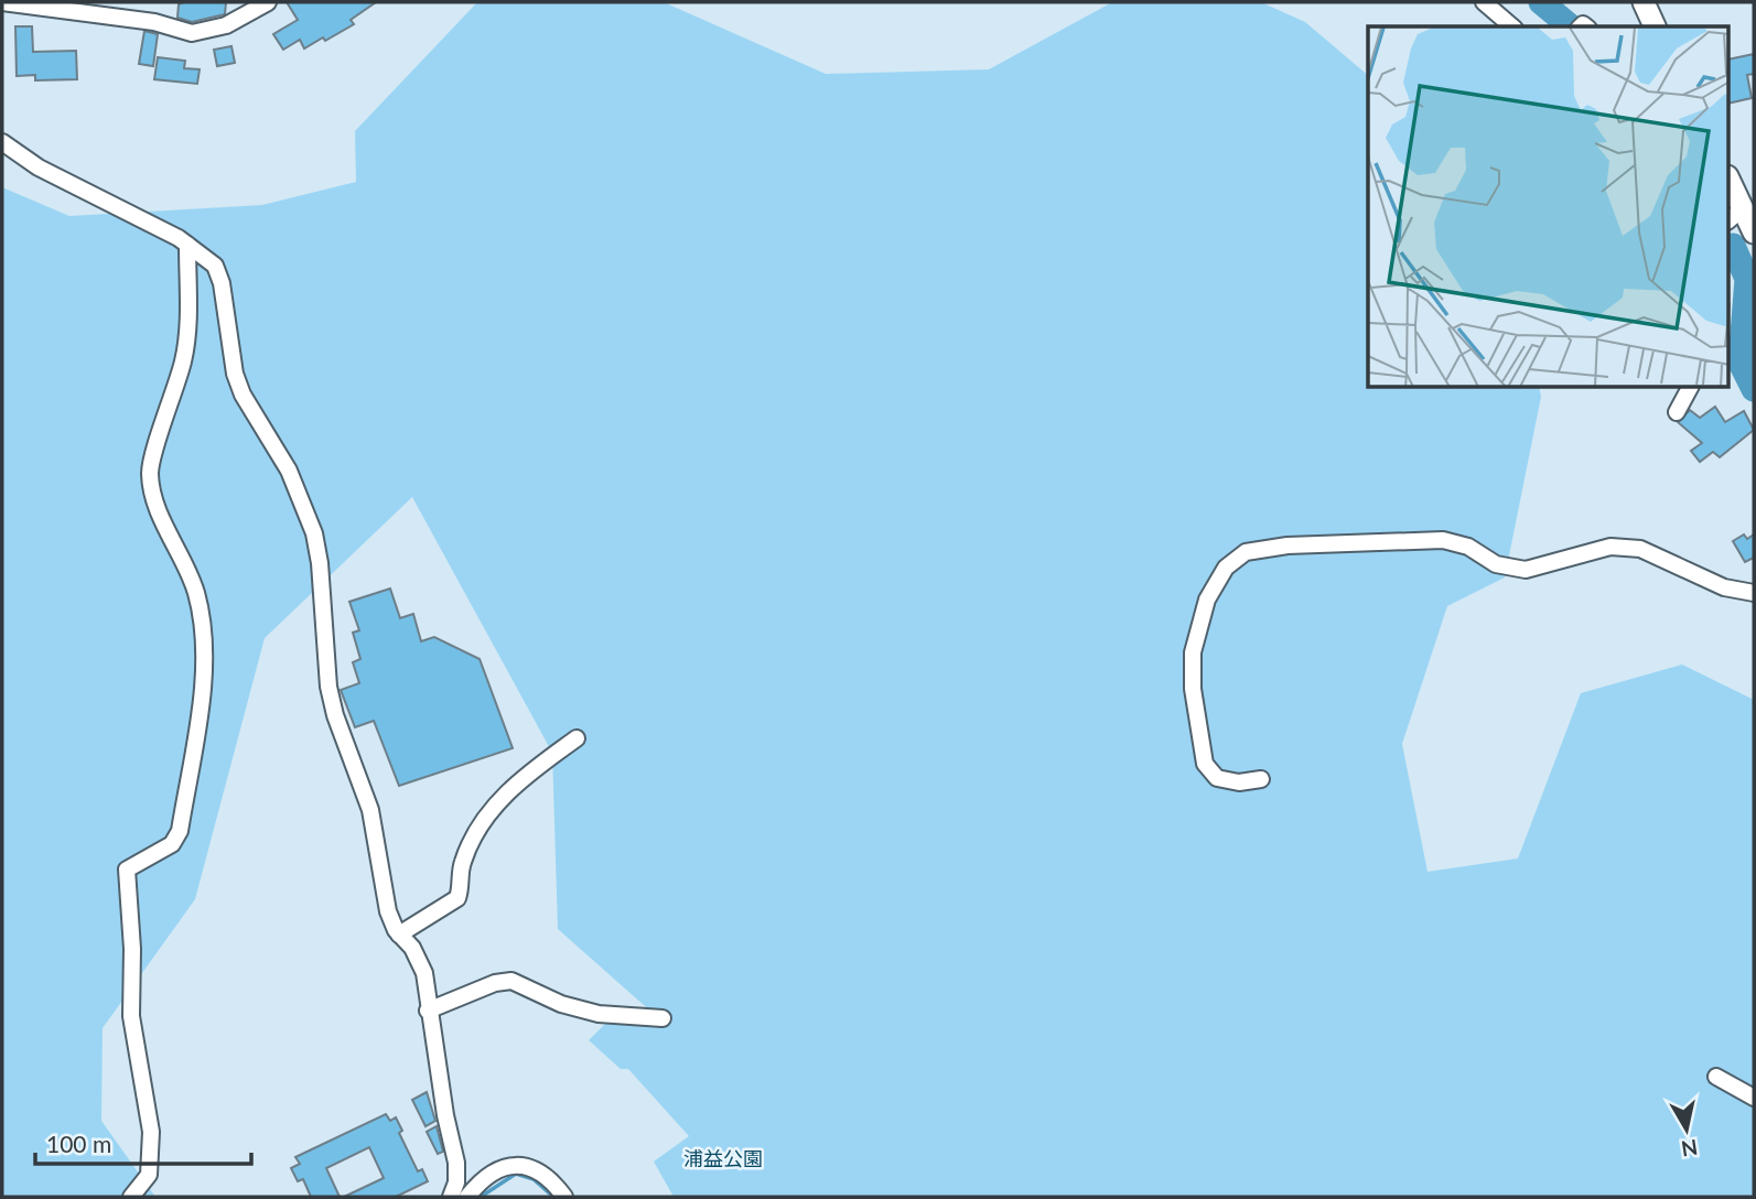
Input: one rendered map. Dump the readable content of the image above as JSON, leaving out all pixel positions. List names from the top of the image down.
{
  "parks": ["浦益公園"],
  "scale_bar": "100 m",
  "north": "bottom"
}
